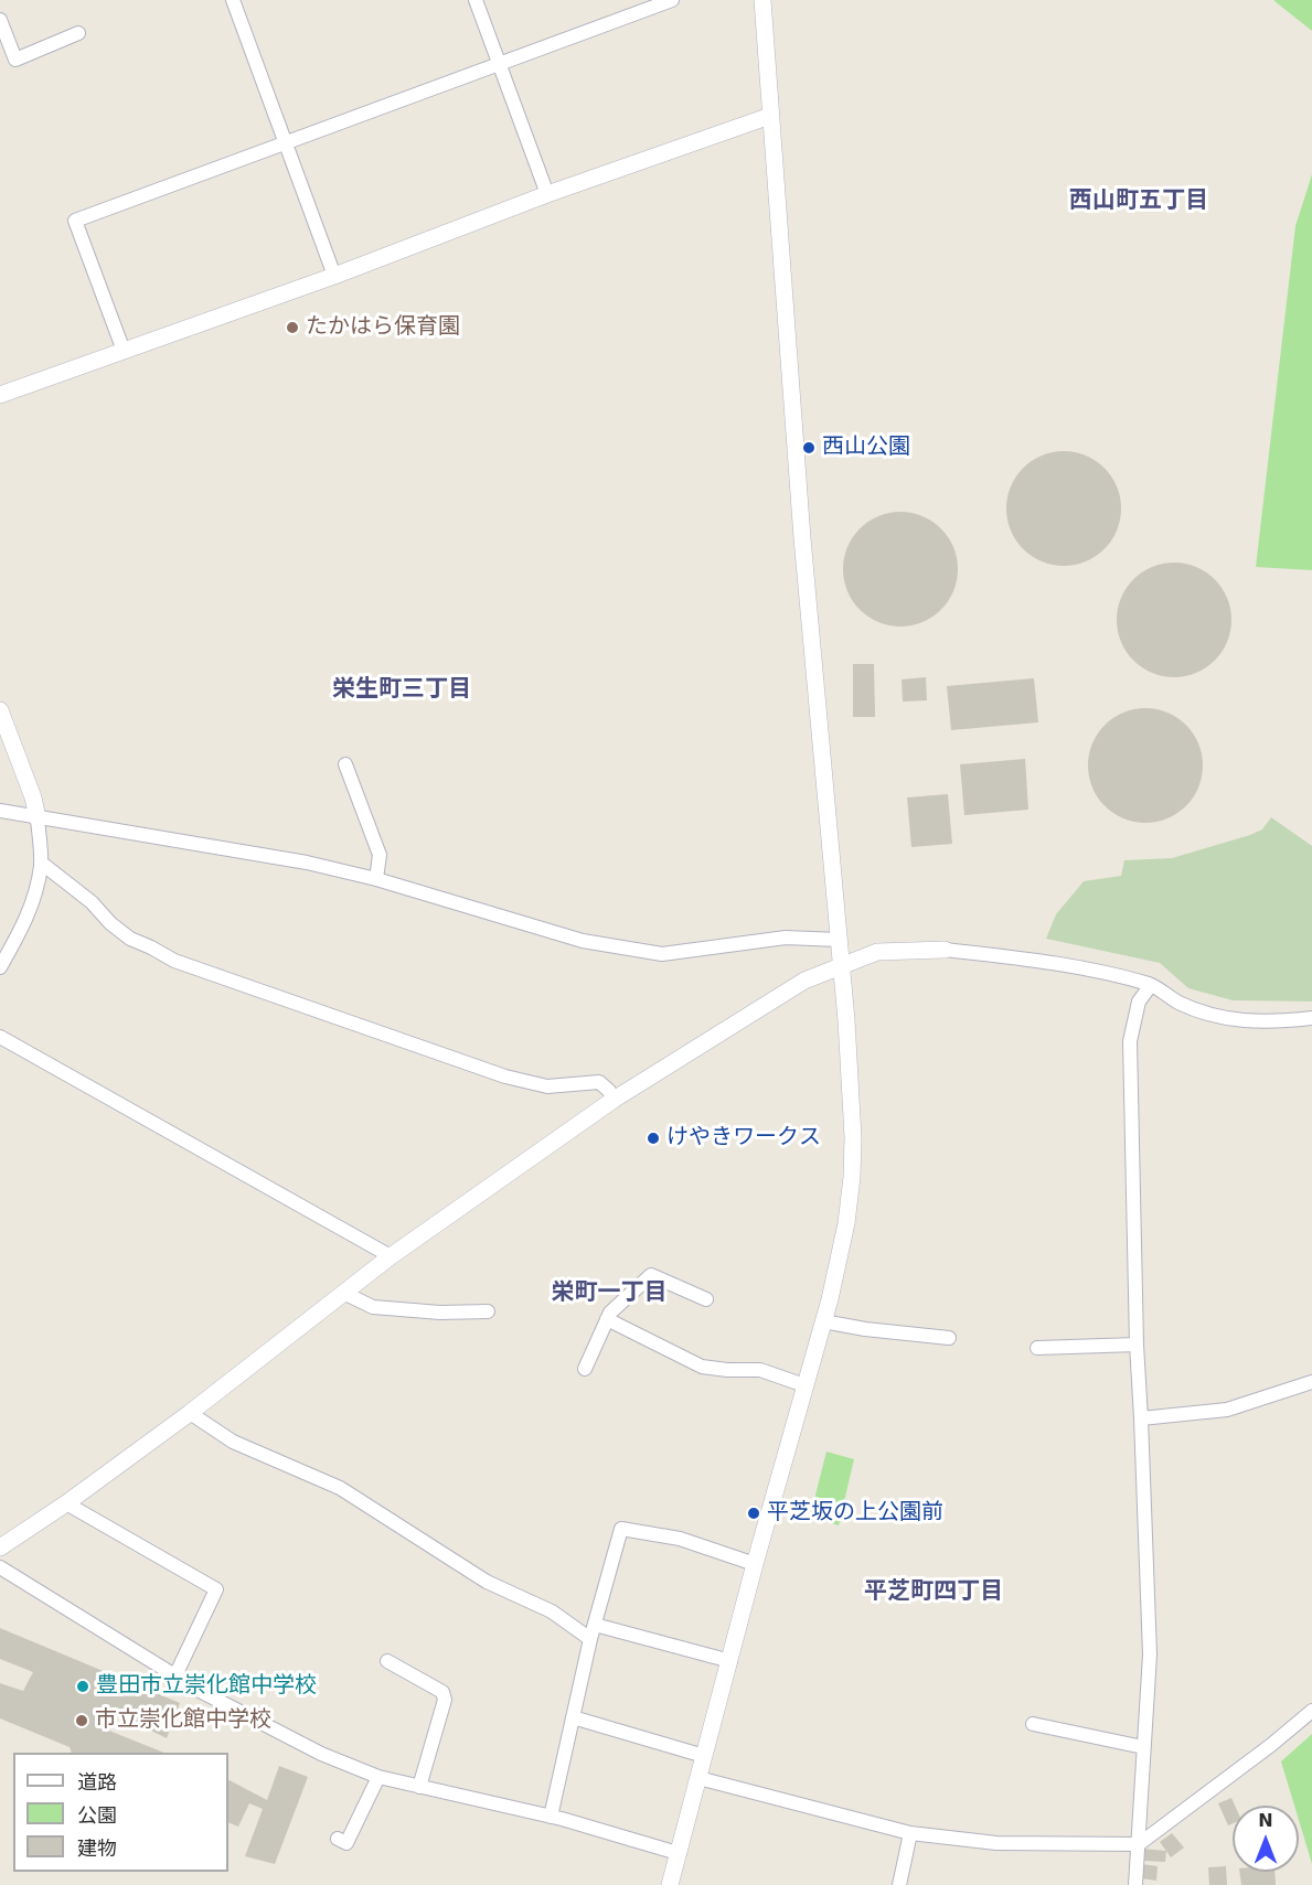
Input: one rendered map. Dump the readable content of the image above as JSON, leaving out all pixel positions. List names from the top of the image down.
{
  "districts": [
    "西山町五丁目",
    "栄生町三丁目",
    "栄町一丁目",
    "平芝町四丁目"
  ],
  "places": [
    "たかはら保育園",
    "西山公園",
    "けやきワークス",
    "平芝坂の上公園前",
    "豊田市立崇化館中学校",
    "市立崇化館中学校"
  ],
  "legend": ["道路", "公園", "建物"],
  "north": "top"
}
